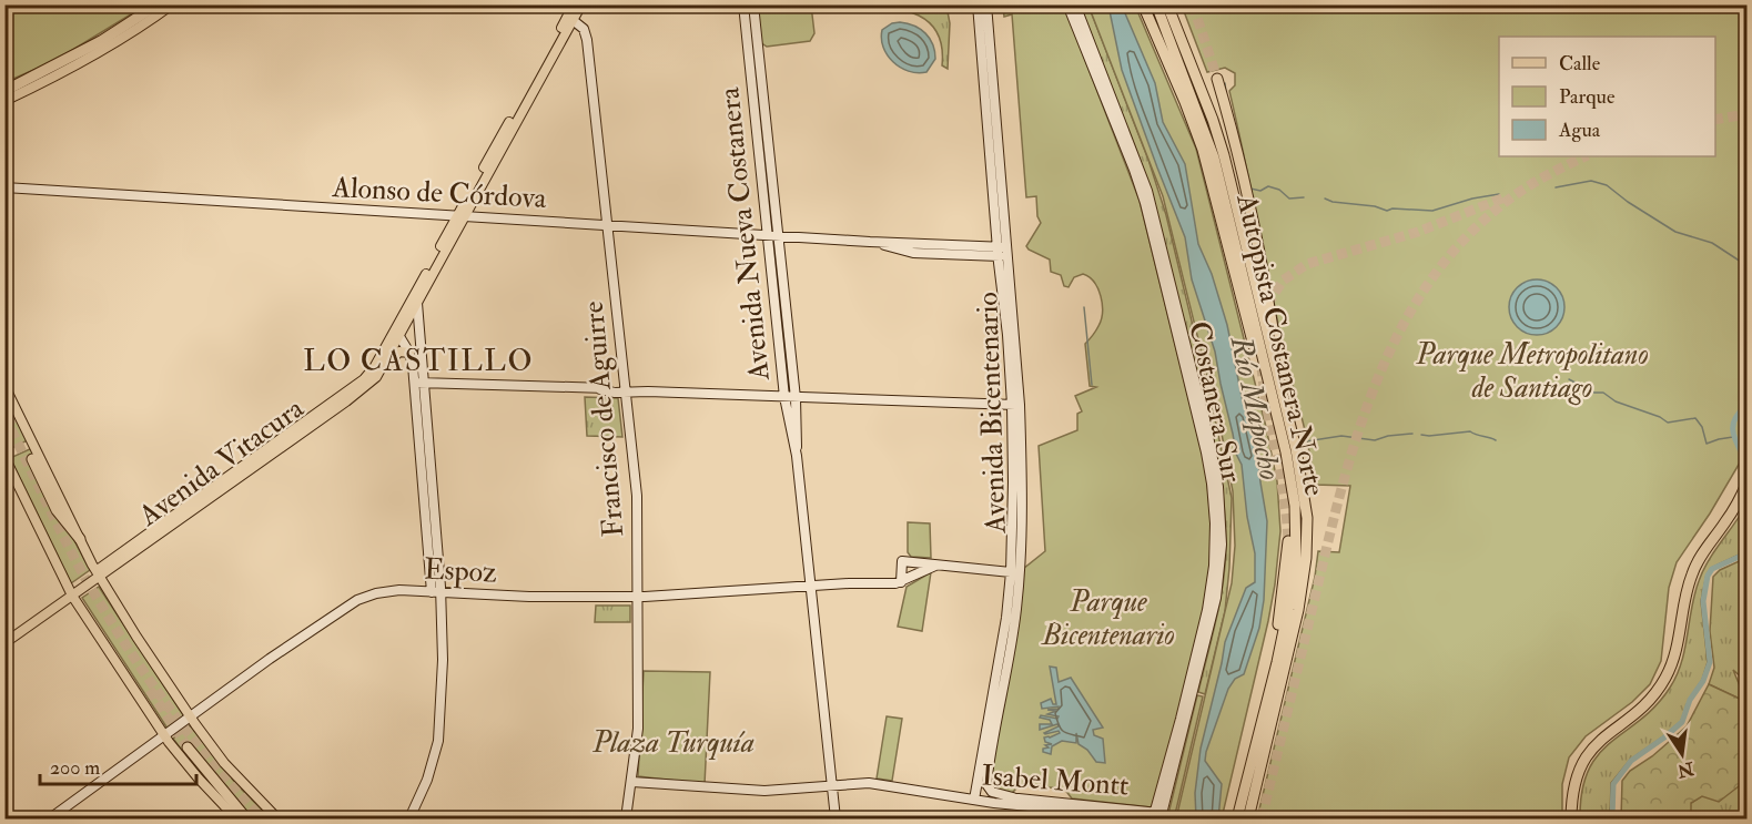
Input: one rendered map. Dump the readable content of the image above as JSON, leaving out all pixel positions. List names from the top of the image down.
{
  "streets": {
    "highway": ["Autopista Costanera Norte"],
    "main road": [
      "Alonso de Córdova",
      "Avenida Nueva Costanera",
      "Costanera Sur",
      "Avenida Bicentenario",
      "Francisco de Aguirre",
      "Avenida Vitacura",
      "Espoz",
      "Isabel Montt"
    ]
  },
  "crossings": [
    ["Alonso de Córdova", "Avenida Nueva Costanera"],
    ["Alonso de Córdova", "Avenida Bicentenario"],
    ["Alonso de Córdova", "Francisco de Aguirre"],
    ["Alonso de Córdova", "Avenida Vitacura"],
    ["Avenida Nueva Costanera", "Espoz"],
    ["Avenida Nueva Costanera", "Isabel Montt"],
    ["Costanera Sur", "Isabel Montt"],
    ["Avenida Bicentenario", "Isabel Montt"],
    ["Francisco de Aguirre", "Avenida Vitacura"],
    ["Francisco de Aguirre", "Espoz"],
    ["Francisco de Aguirre", "Isabel Montt"]
  ],
  "districts": ["LO CASTILLO"],
  "water": ["Río Mapocho"],
  "parks": ["Parque Metropolitano de Santiago", "Parque Bicentenario", "Plaza Turquía"],
  "legend": ["Calle", "Parque", "Agua"],
  "scale_bar": "200 m",
  "north": "bottom"
}
